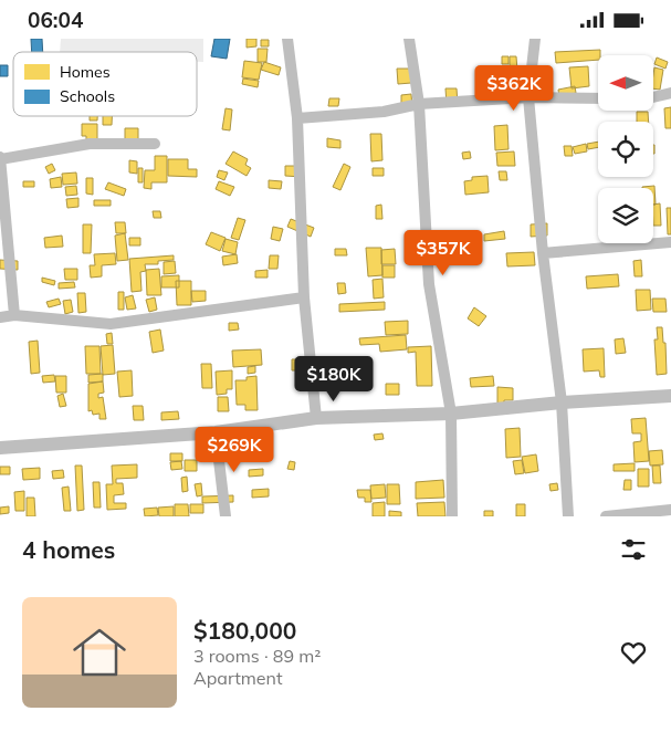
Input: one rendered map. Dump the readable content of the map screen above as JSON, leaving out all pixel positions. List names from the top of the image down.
{
  "legend": ["Homes", "Schools"],
  "north": "left",
  "page": {
    "status": "06:04",
    "price": [
      "$362K",
      "$357K",
      "$180K",
      "$269K"
    ],
    "heading": "4 homes",
    "list": [
      {
        "name": "$180,000",
        "note": "3 rooms · 89 m² · Apartment"
      }
    ]
  }
}
